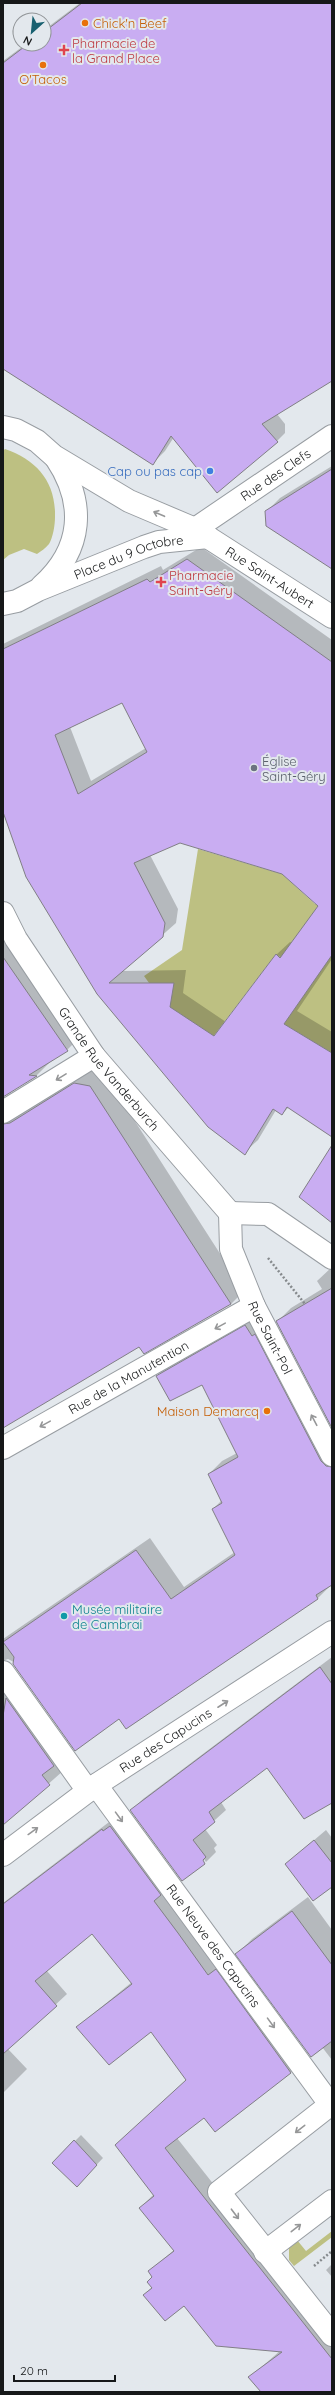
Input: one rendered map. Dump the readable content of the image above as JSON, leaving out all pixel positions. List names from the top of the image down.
{
  "streets": {
    "street": [
      "Rue des Clefs",
      "Place du 9 Octobre",
      "Rue Saint-Aubert",
      "Grande Rue Vanderburch",
      "Rue Saint-Pol",
      "Rue de la Manutention",
      "Rue des Capucins",
      "Rue Neuve des Capucins"
    ]
  },
  "crossings": [
    ["Rue des Clefs", "Place du 9 Octobre"],
    ["Place du 9 Octobre", "Rue Saint-Aubert"],
    ["Grande Rue Vanderburch", "Rue Saint-Pol"],
    ["Rue Saint-Pol", "Rue de la Manutention"],
    ["Rue des Capucins", "Rue Neuve des Capucins"]
  ],
  "one_way": [
    "Rue Saint-Pol",
    "Rue de la Manutention",
    "Rue des Capucins",
    "Rue Neuve des Capucins"
  ],
  "places": {
    "other": [
      "Chick'n Beef",
      "O'Tacos",
      "Cap ou pas cap",
      "Église Saint-Géry",
      "Maison Demarcq",
      "Musée militaire de Cambrai"
    ],
    "health": ["Pharmacie de la Grand Place", "Pharmacie Saint-Géry"]
  },
  "scale_bar": "20 m",
  "north": "bottom left"
}
